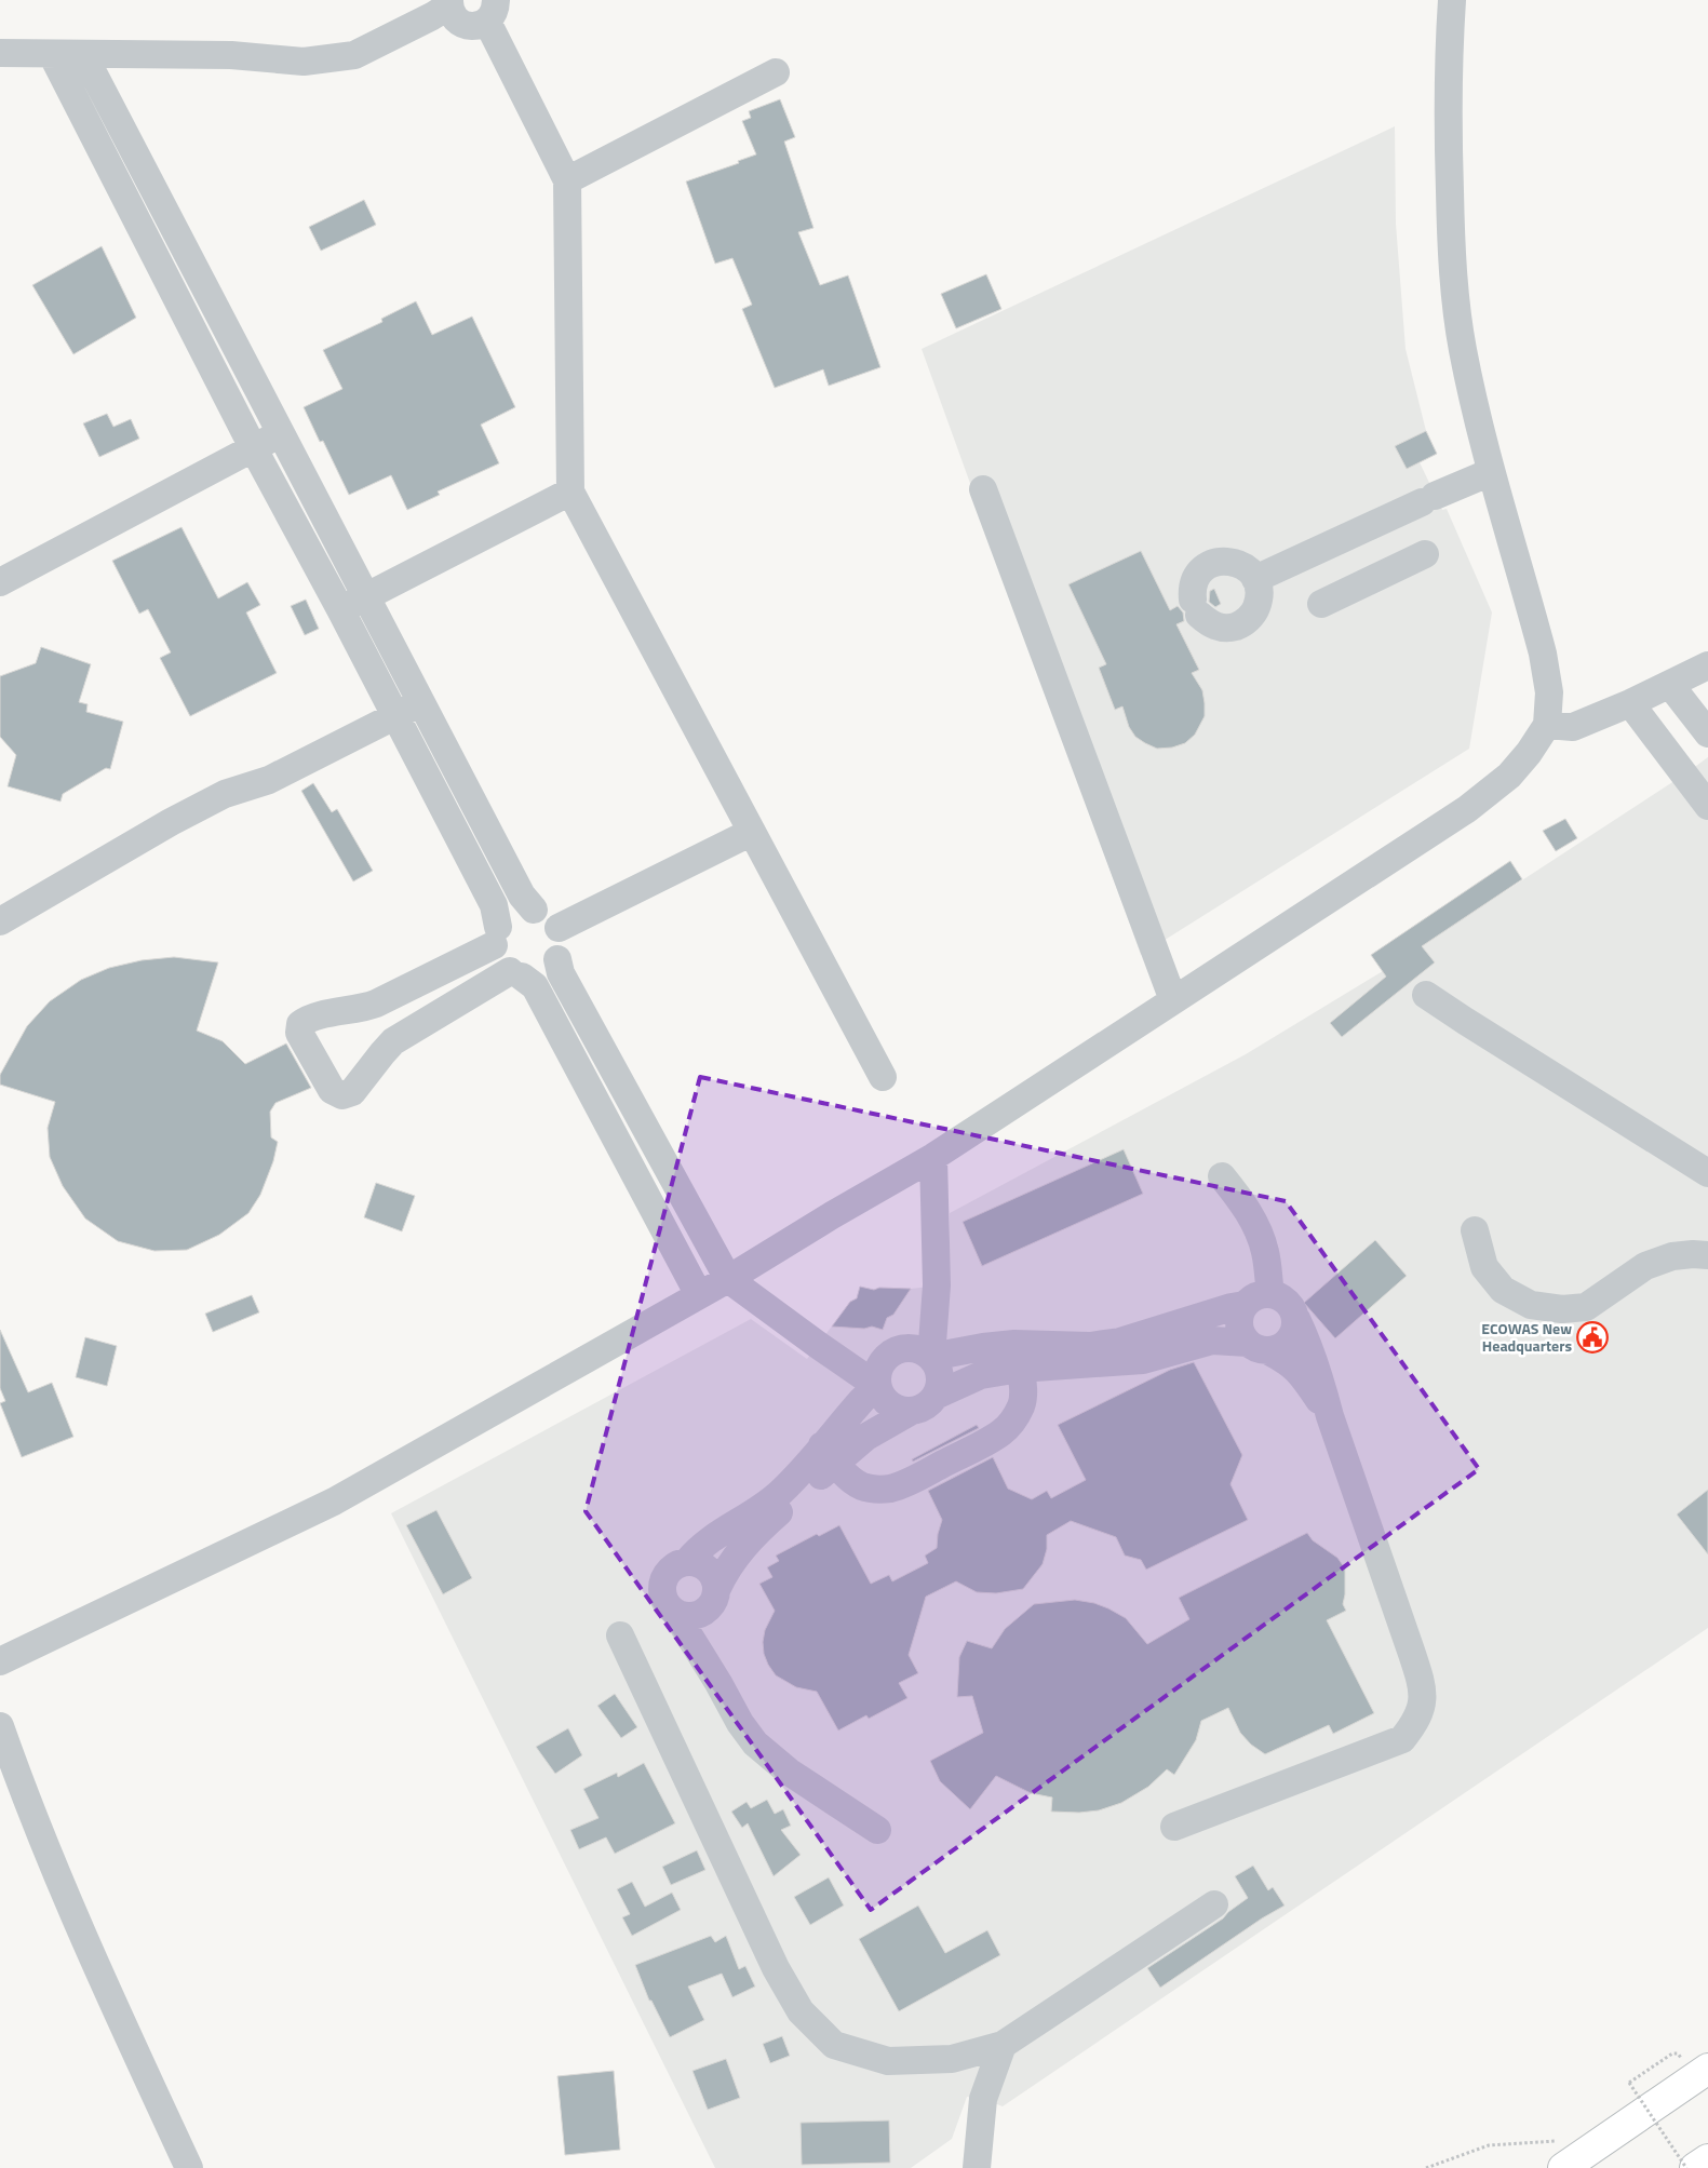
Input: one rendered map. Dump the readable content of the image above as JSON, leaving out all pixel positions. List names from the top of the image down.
{
  "places": {
    "public building": ["ECOWAS New Headquarters"]
  }
}
